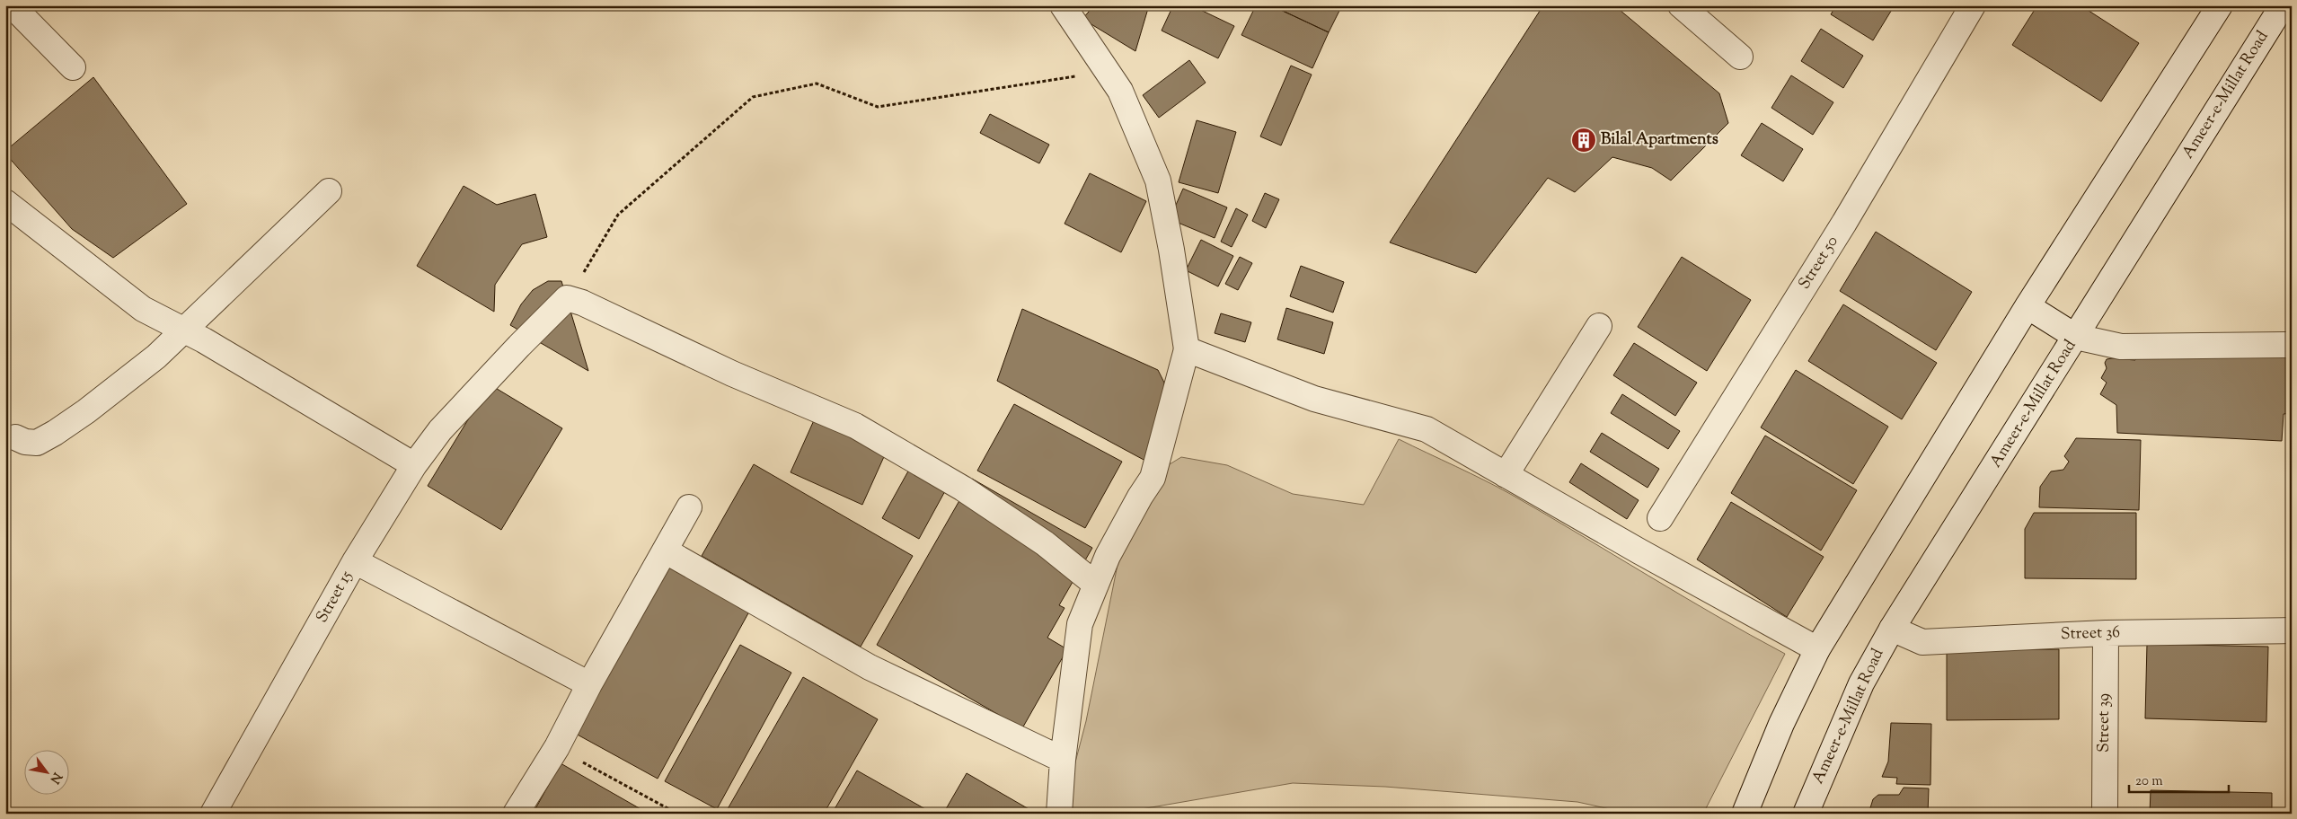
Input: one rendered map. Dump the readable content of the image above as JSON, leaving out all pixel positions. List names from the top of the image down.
{
  "streets": {
    "street": [
      "Ameer-e-Millat Road",
      "Street 50",
      "Street 15",
      "Street 36",
      "Street 39"
    ]
  },
  "crossings": [
    ["Ameer-e-Millat Road", "Street 36"],
    ["Street 36", "Street 39"]
  ],
  "places": {
    "building": ["Bilal Apartments"]
  },
  "scale_bar": "20 m",
  "north": "bottom right"
}
